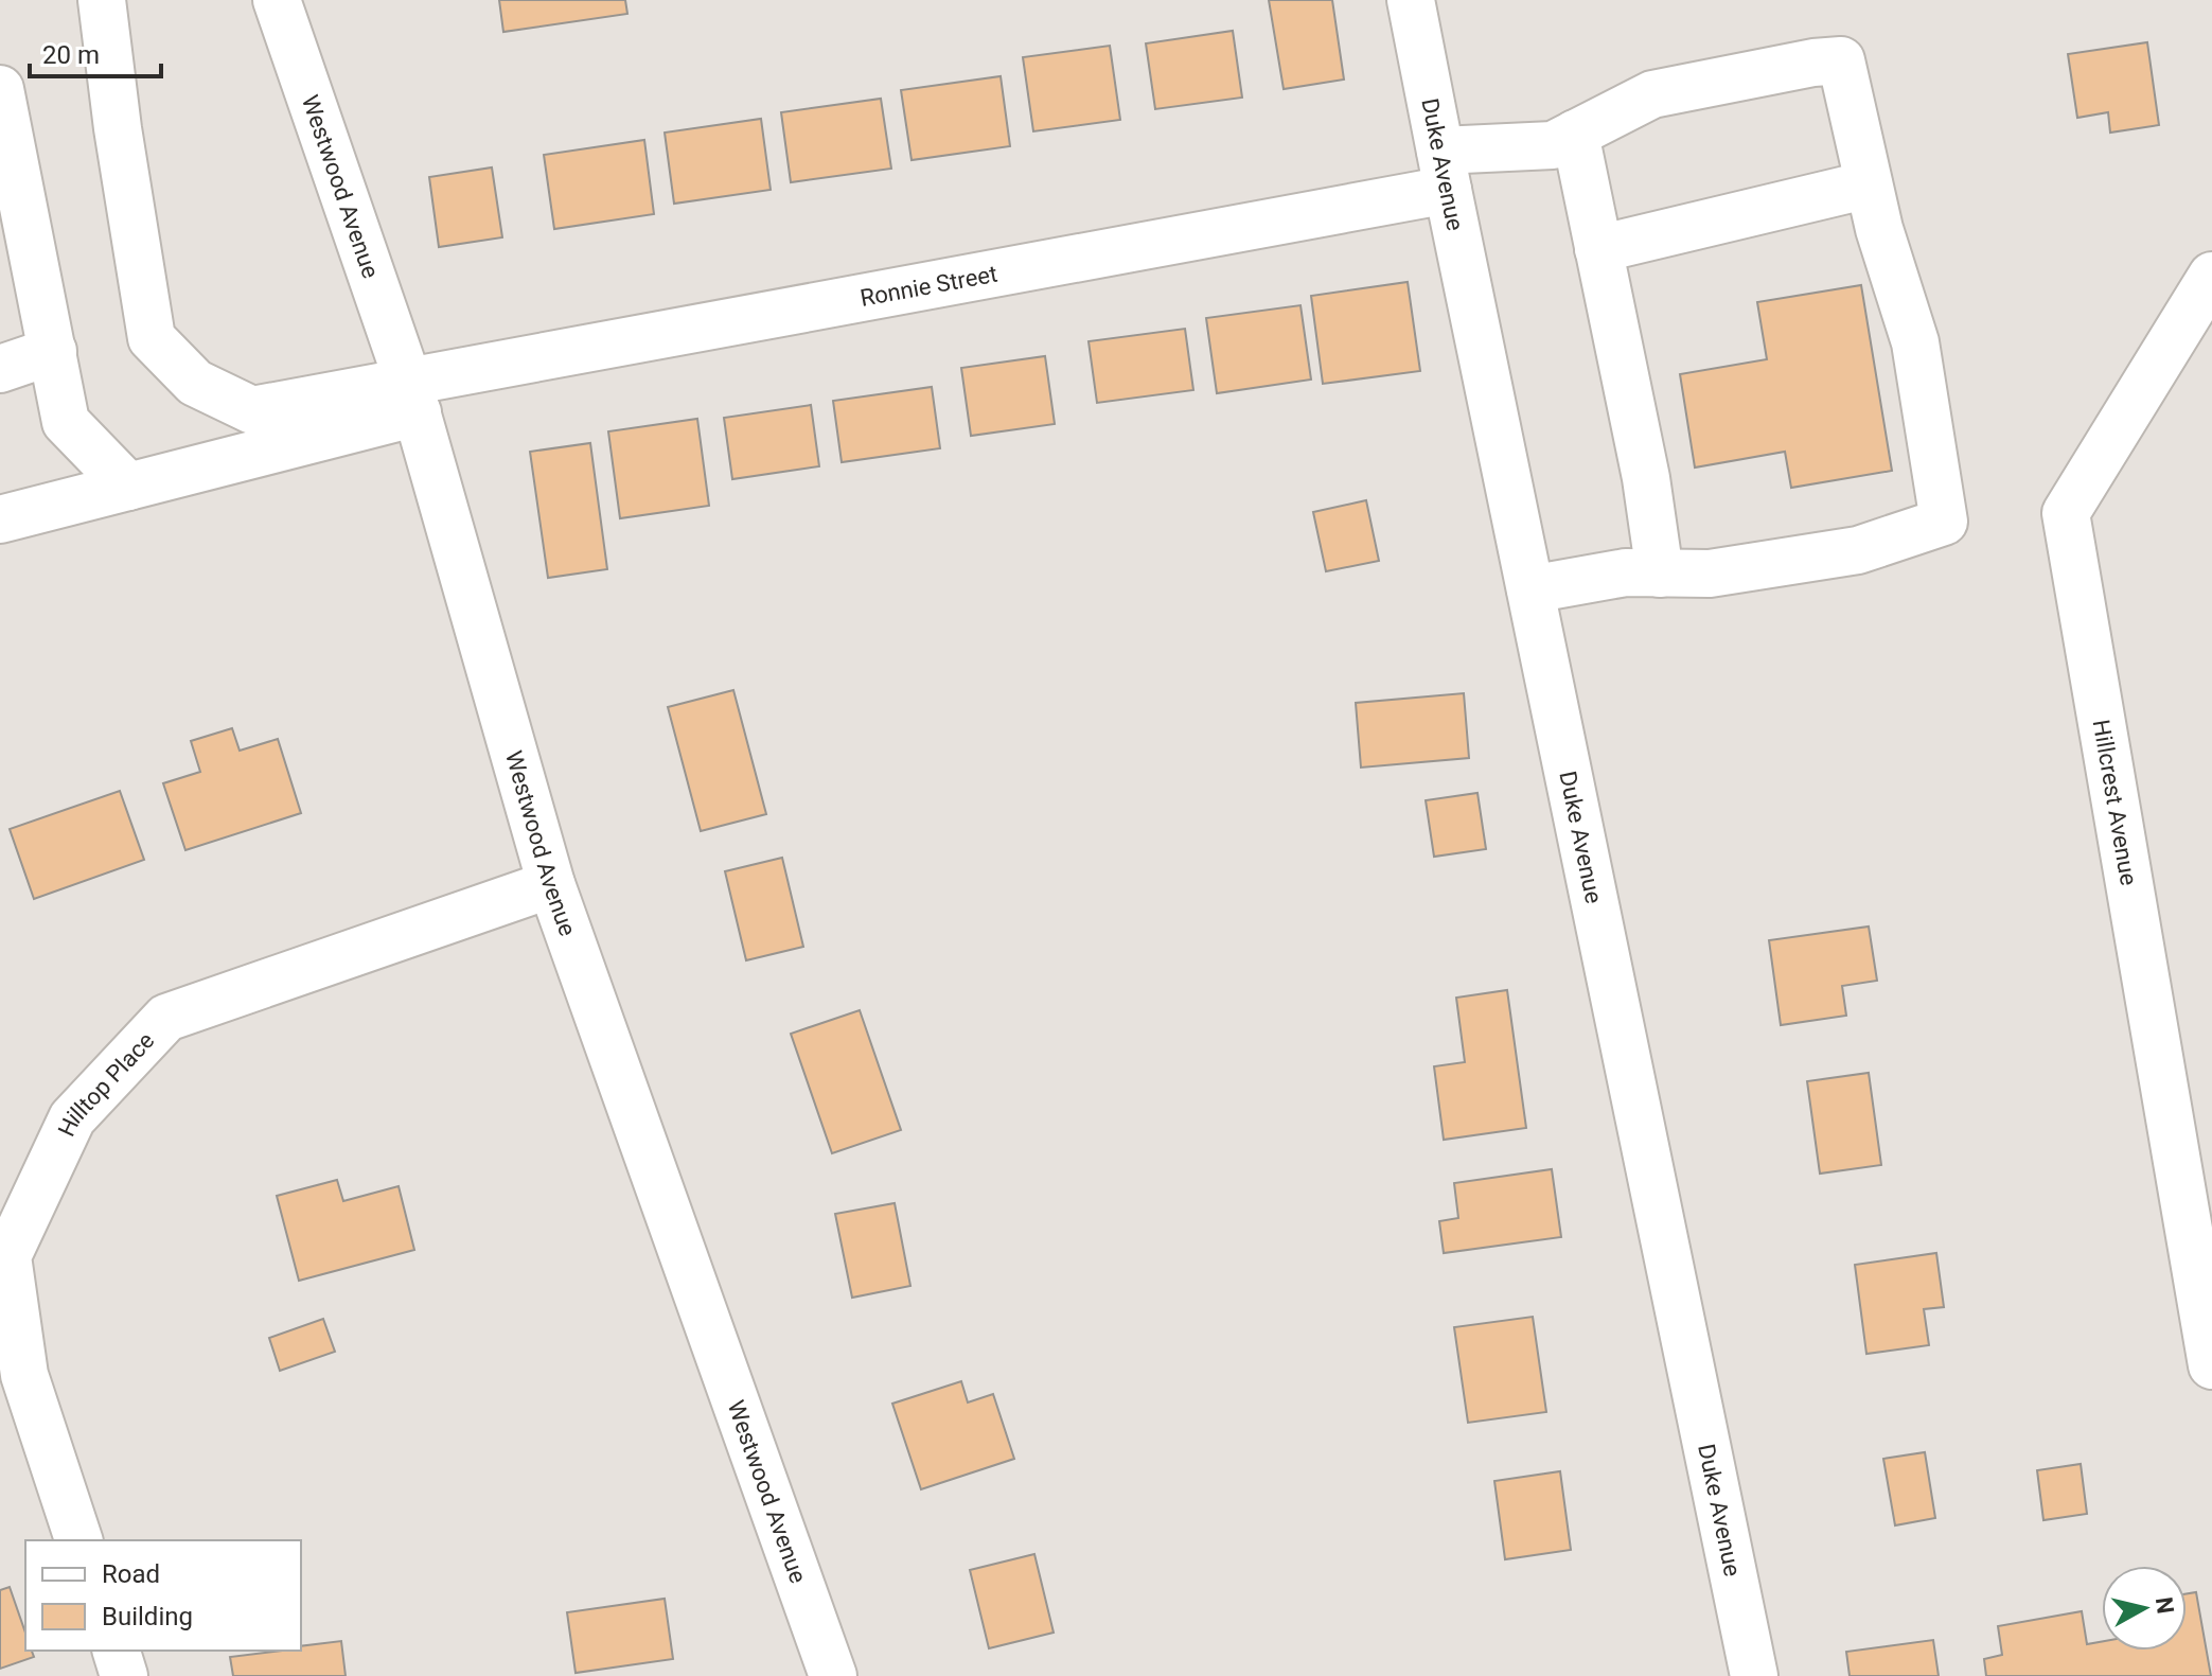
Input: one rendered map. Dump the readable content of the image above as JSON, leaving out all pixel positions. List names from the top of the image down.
{
  "streets": {
    "street": [
      "Duke Avenue",
      "Westwood Avenue",
      "Ronnie Street",
      "Hillcrest Avenue",
      "Hilltop Place"
    ]
  },
  "crossings": [
    ["Duke Avenue", "Ronnie Street"],
    ["Westwood Avenue", "Ronnie Street"],
    ["Westwood Avenue", "Hilltop Place"]
  ],
  "legend": ["Road", "Building"],
  "scale_bar": "20 m",
  "north": "right"
}
